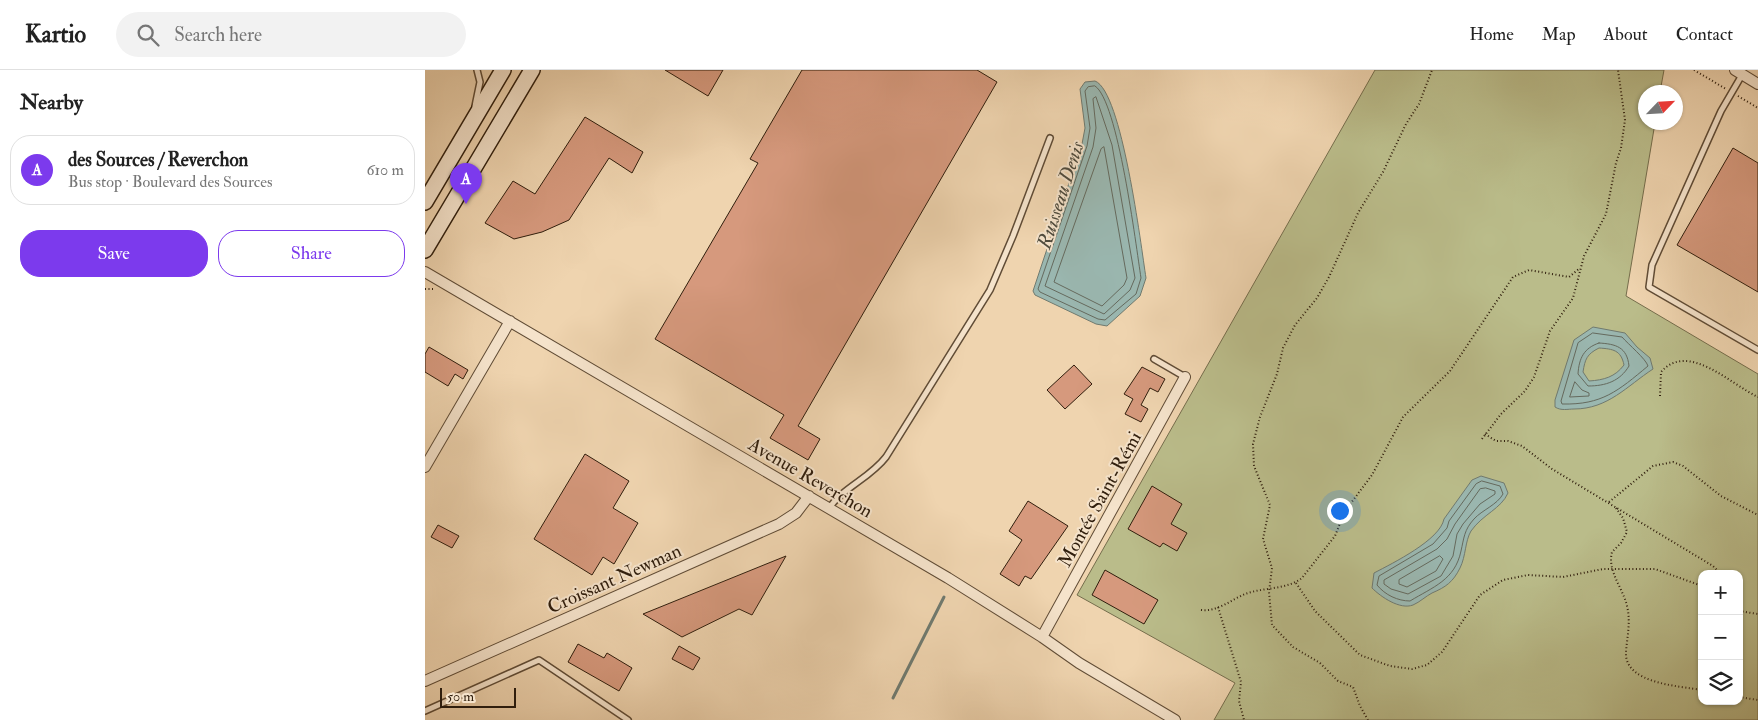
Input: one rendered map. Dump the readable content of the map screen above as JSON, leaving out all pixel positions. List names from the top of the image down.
{
  "streets": {
    "street": ["Avenue Reverchon", "Montée Saint-Rémi", "Croissant Newman"]
  },
  "crossings": [
    ["Avenue Reverchon", "Montée Saint-Rémi"],
    ["Avenue Reverchon", "Croissant Newman"]
  ],
  "water": ["Ruisseau Denis"],
  "scale_bar": "50 m",
  "north": "top right",
  "page": {
    "header": "Kartio",
    "search": "Search here",
    "nav": [
      "Home",
      "Map",
      "About",
      "Contact"
    ],
    "heading": "Nearby",
    "list": [
      {
        "mark": "A",
        "name": "des Sources / Reverchon",
        "note": "Bus stop · Boulevard des Sources",
        "value": "610 m"
      }
    ],
    "pins": "A",
    "buttons": ["Save", "Share"],
    "map_buttons": ["+", "−"],
    "scale": "50 m"
  }
}
